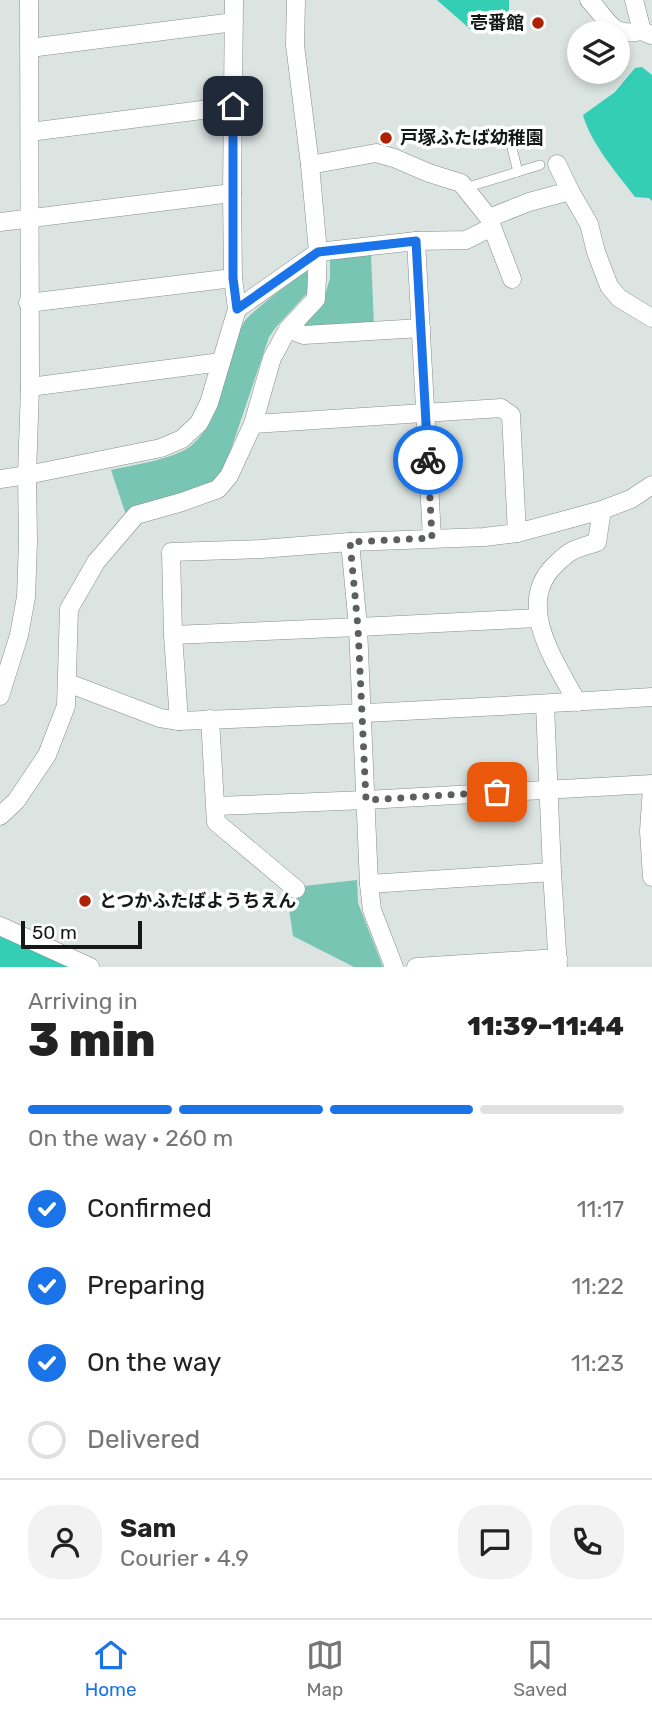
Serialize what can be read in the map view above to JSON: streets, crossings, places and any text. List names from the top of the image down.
{
  "places": ["壱番館", "戸塚ふたば幼稚園", "とつかふたばようちえん"],
  "scale_bar": "50 m",
  "page": {
    "scale": "50 m",
    "heading": ["3 min", "Arriving in", "11:39–11:44"],
    "panel": ["Sam", "Courier · 4.9"],
    "bar": "On the way · 260 m",
    "list": [
      ["Confirmed", "11:17"],
      ["Preparing", "11:22"],
      ["On the way", "11:23"],
      "Delivered"
    ],
    "tabs": ["Home", "Map", "Saved"]
  }
}
